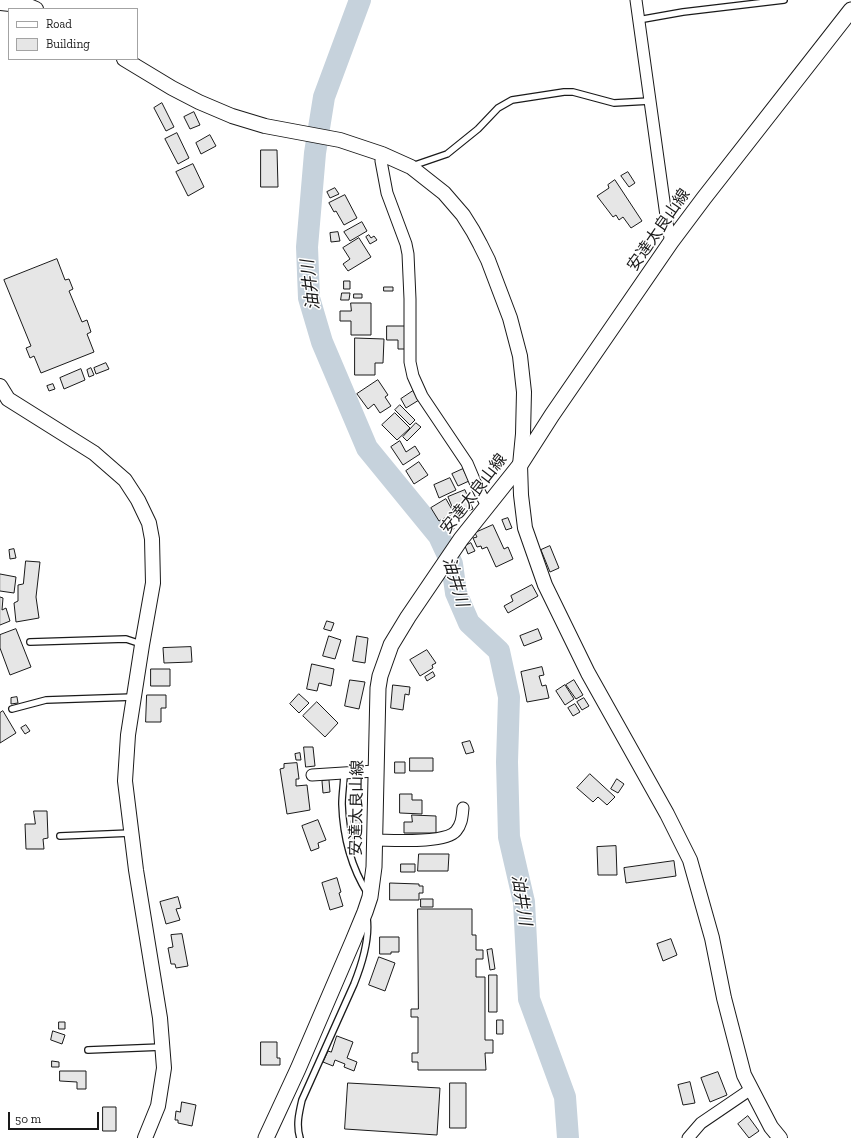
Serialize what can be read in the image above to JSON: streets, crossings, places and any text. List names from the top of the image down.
{
  "streets": {
    "main road": ["安達太良山線"]
  },
  "water": ["油井川"],
  "legend": ["Road", "Building"],
  "scale_bar": "50 m"
}
